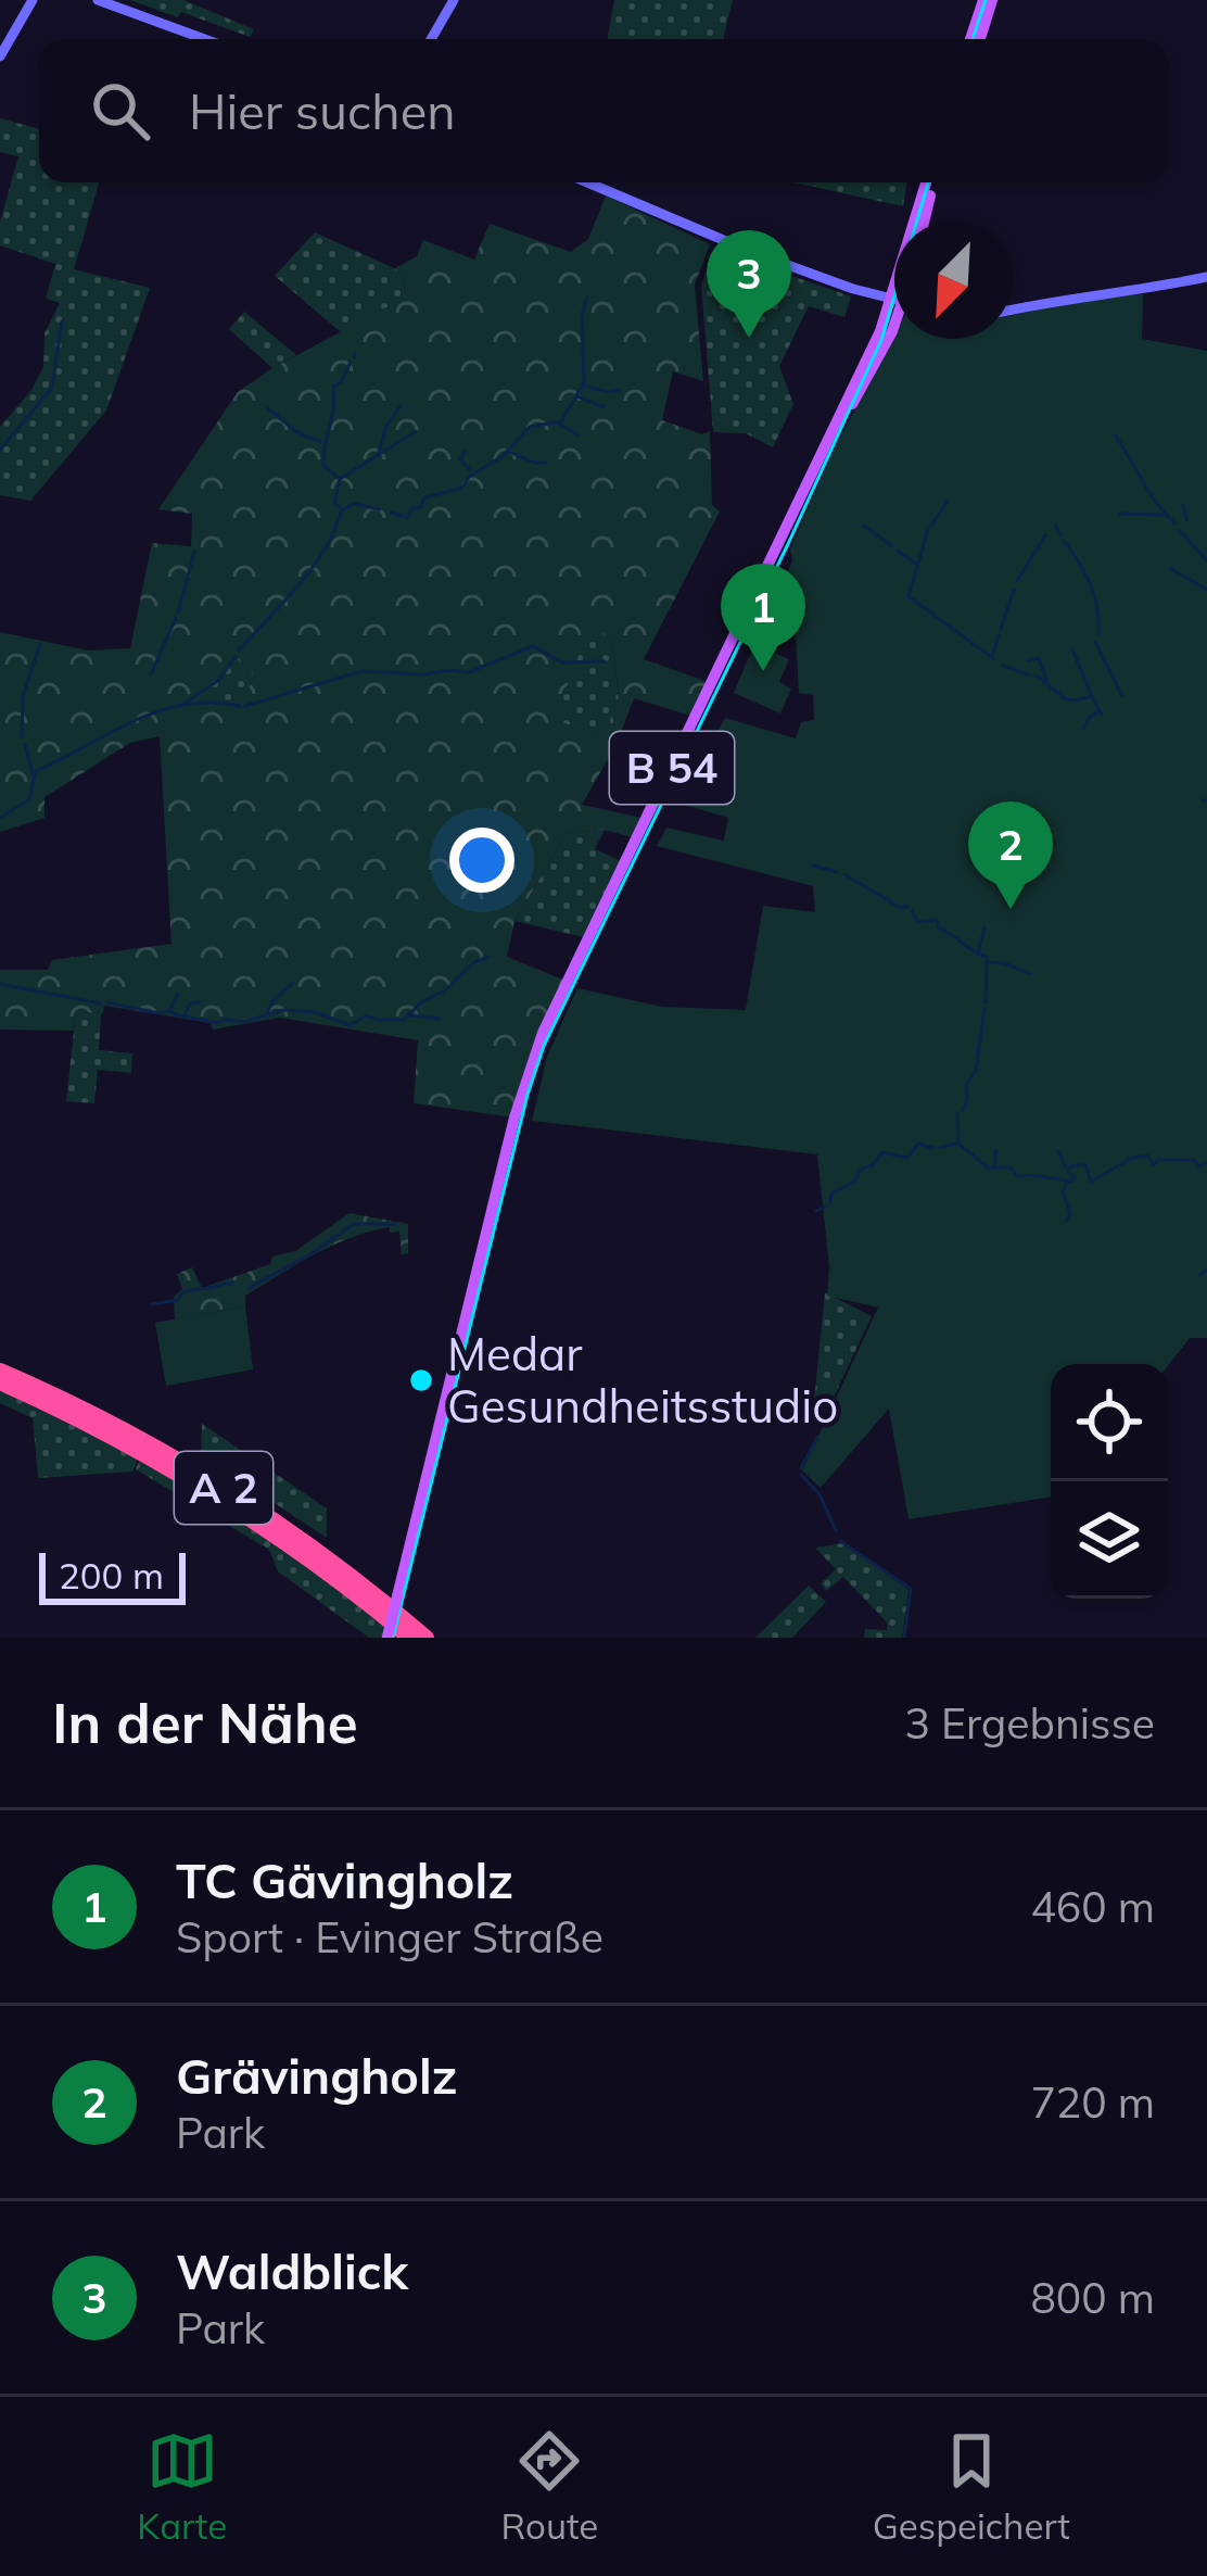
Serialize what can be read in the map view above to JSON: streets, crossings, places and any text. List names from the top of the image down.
{
  "streets": {
    "highway": ["A 2"],
    "main road": ["B 54"]
  },
  "places": ["Medar Gesundheitsstudio"],
  "scale_bar": "200 m",
  "north": "bottom left",
  "page": {
    "search": "Hier suchen",
    "pins": ["3", "1", "2"],
    "scale": "200 m",
    "heading": ["In der Nähe", "3 Ergebnisse"],
    "list": [
      {
        "mark": "1",
        "name": "TC Gävingholz",
        "note": "Sport · Evinger Straße",
        "value": "460 m"
      },
      {
        "mark": "2",
        "name": "Grävingholz",
        "note": "Park",
        "value": "720 m"
      },
      {
        "mark": "3",
        "name": "Waldblick",
        "note": "Park",
        "value": "800 m"
      }
    ],
    "nav": ["Karte", "Route", "Gespeichert"]
  }
}
